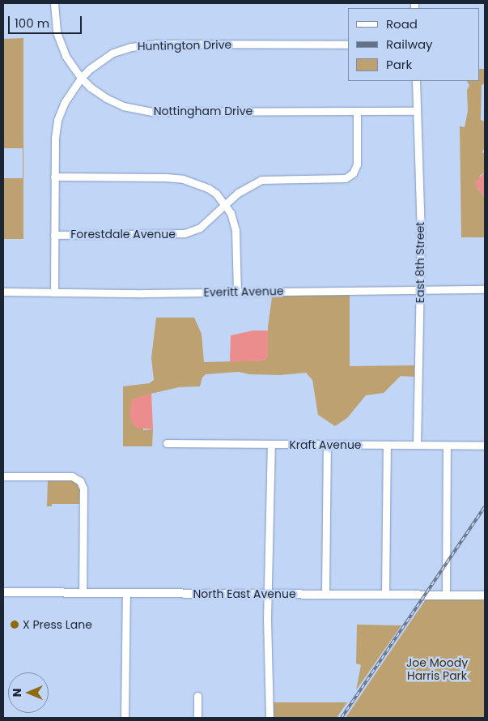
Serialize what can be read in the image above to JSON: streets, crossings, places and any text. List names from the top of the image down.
{
  "streets": {
    "main road": ["North East Avenue"],
    "street": [
      "Huntington Drive",
      "Nottingham Drive",
      "Forestdale Avenue",
      "East 8th Street",
      "Everitt Avenue",
      "Kraft Avenue"
    ]
  },
  "crossings": [
    ["Huntington Drive", "Nottingham Drive"],
    ["Huntington Drive", "Forestdale Avenue"],
    ["Huntington Drive", "Everitt Avenue"],
    ["Nottingham Drive", "Forestdale Avenue"],
    ["Nottingham Drive", "East 8th Street"],
    ["East 8th Street", "Everitt Avenue"],
    ["East 8th Street", "Kraft Avenue"]
  ],
  "parks": ["Joe Moody Harris Park"],
  "places": ["X Press Lane"],
  "legend": ["Road", "Railway", "Park"],
  "scale_bar": "100 m",
  "north": "left"
}
